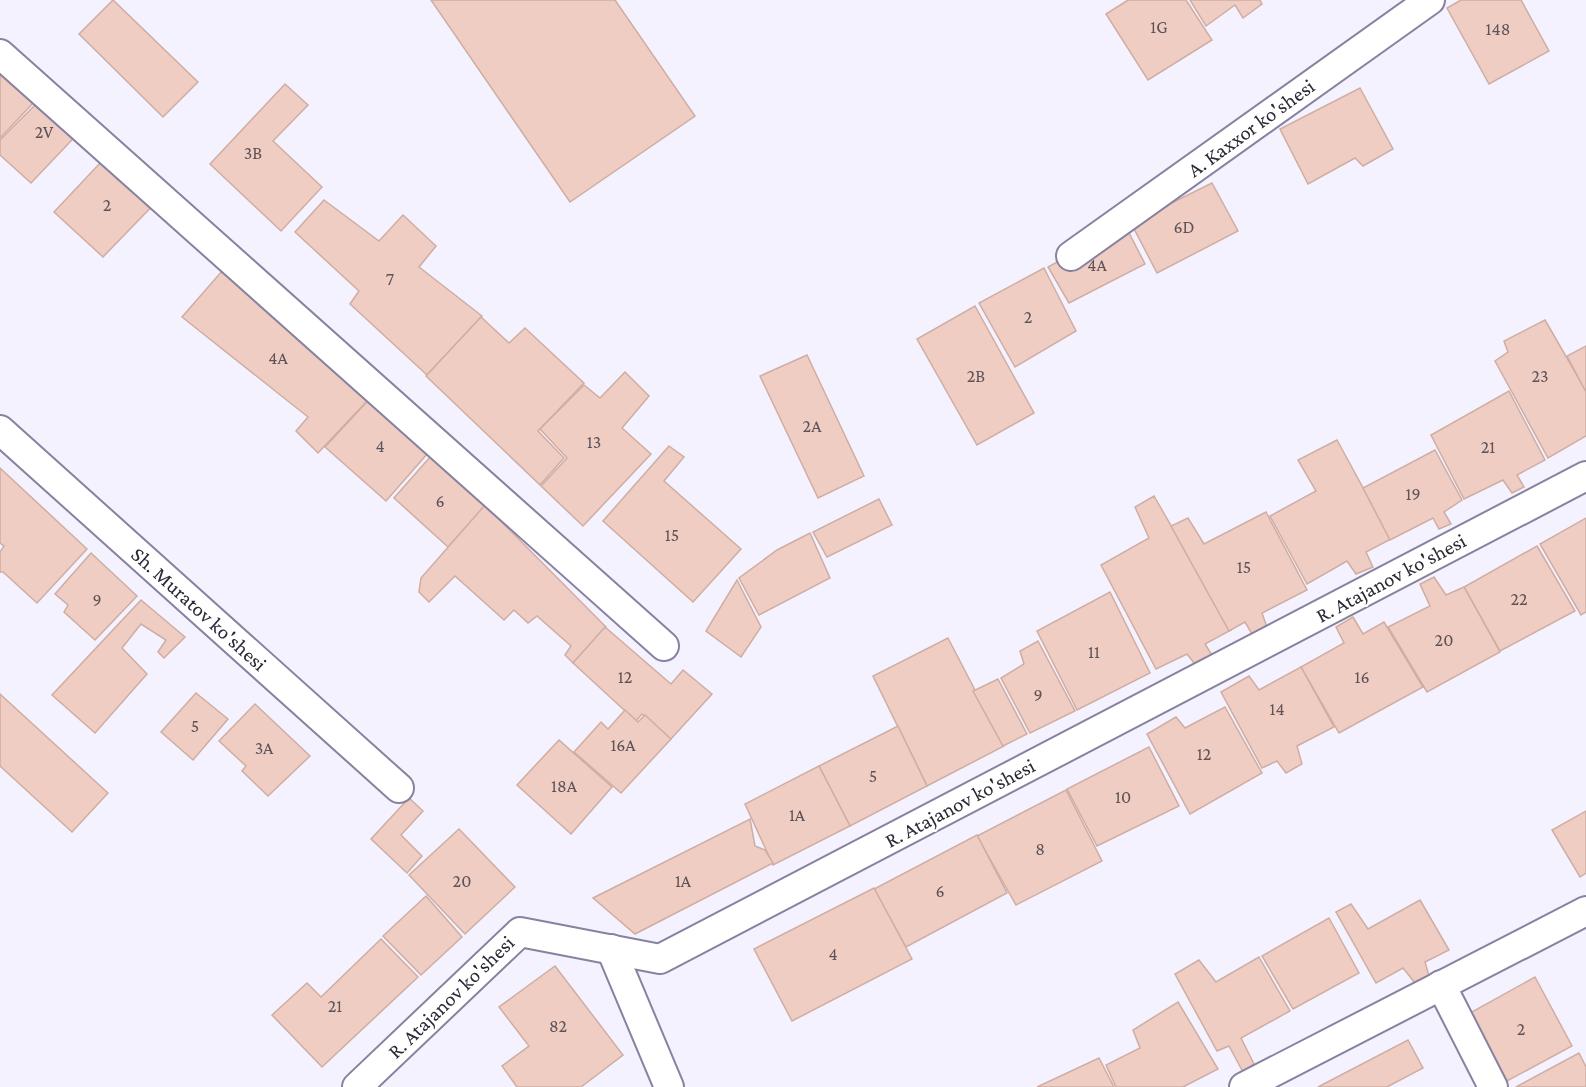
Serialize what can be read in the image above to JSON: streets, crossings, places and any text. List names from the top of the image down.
{
  "streets": {
    "street": ["A. Kaxxor ko'shesi", "R. Atajanov ko'shesi", "Sh. Muratov ko'shesi"]
  },
  "house_numbers": [
    "1G",
    "148",
    "2V",
    "3B",
    "2",
    "6D",
    "4A",
    "7",
    "2",
    "4A",
    "2B",
    "23",
    "2A",
    "13",
    "4",
    "21",
    "19",
    "6",
    "15",
    "15",
    "22",
    "9",
    "20",
    "11",
    "12",
    "16",
    "9",
    "14",
    "5",
    "16A",
    "3A",
    "12",
    "5",
    "18A",
    "10",
    "1A",
    "8",
    "20",
    "1A",
    "6",
    "4",
    "21",
    "82",
    "2"
  ]
}
